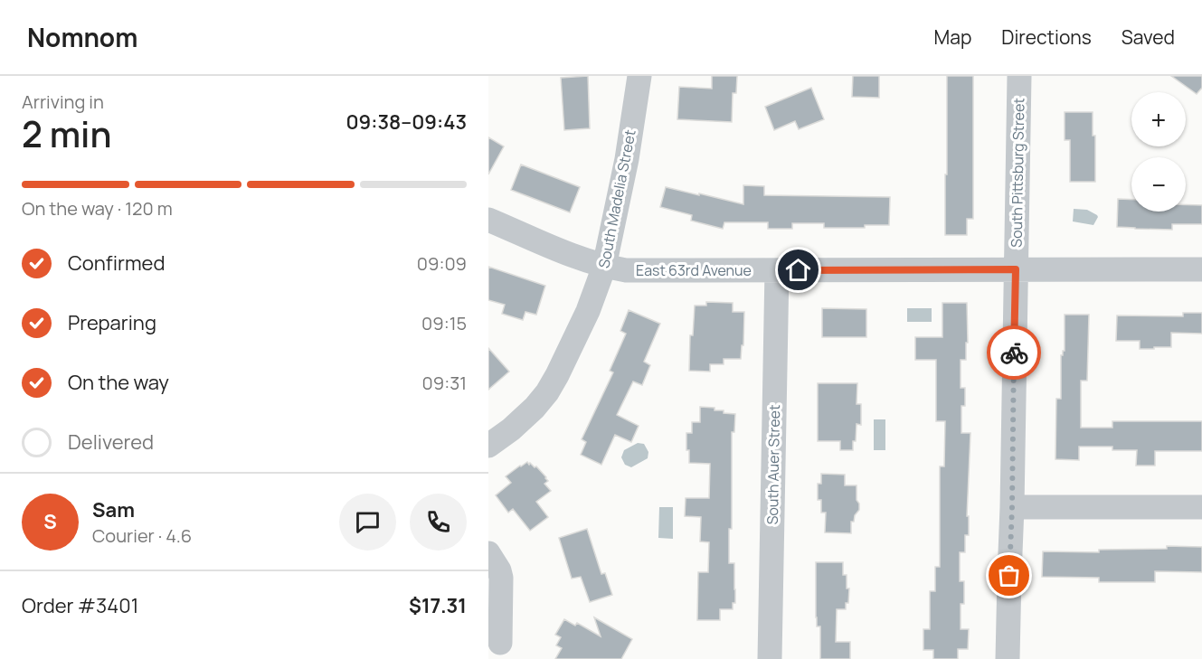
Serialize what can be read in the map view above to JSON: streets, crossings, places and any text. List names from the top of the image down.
{
  "streets": {
    "street": [
      "South Pittsburg Street",
      "South Madelia Street",
      "East 63rd Avenue",
      "South Auer Street"
    ]
  },
  "crossings": [
    ["South Pittsburg Street", "East 63rd Avenue"],
    ["South Madelia Street", "East 63rd Avenue"],
    ["East 63rd Avenue", "South Auer Street"]
  ],
  "page": {
    "header": "Nomnom",
    "nav": ["Map", "Directions", "Saved"],
    "heading": ["2 min", "Arriving in", "09:38–09:43"],
    "panel": [
      "Sam",
      "Courier · 4.6",
      "Order #3401",
      "$17.31"
    ],
    "map_buttons": ["+", "−"],
    "bar": "On the way · 120 m",
    "list": [
      ["Confirmed", "09:09"],
      ["Preparing", "09:15"],
      ["On the way", "09:31"],
      "Delivered"
    ],
    "round": "S"
  }
}
